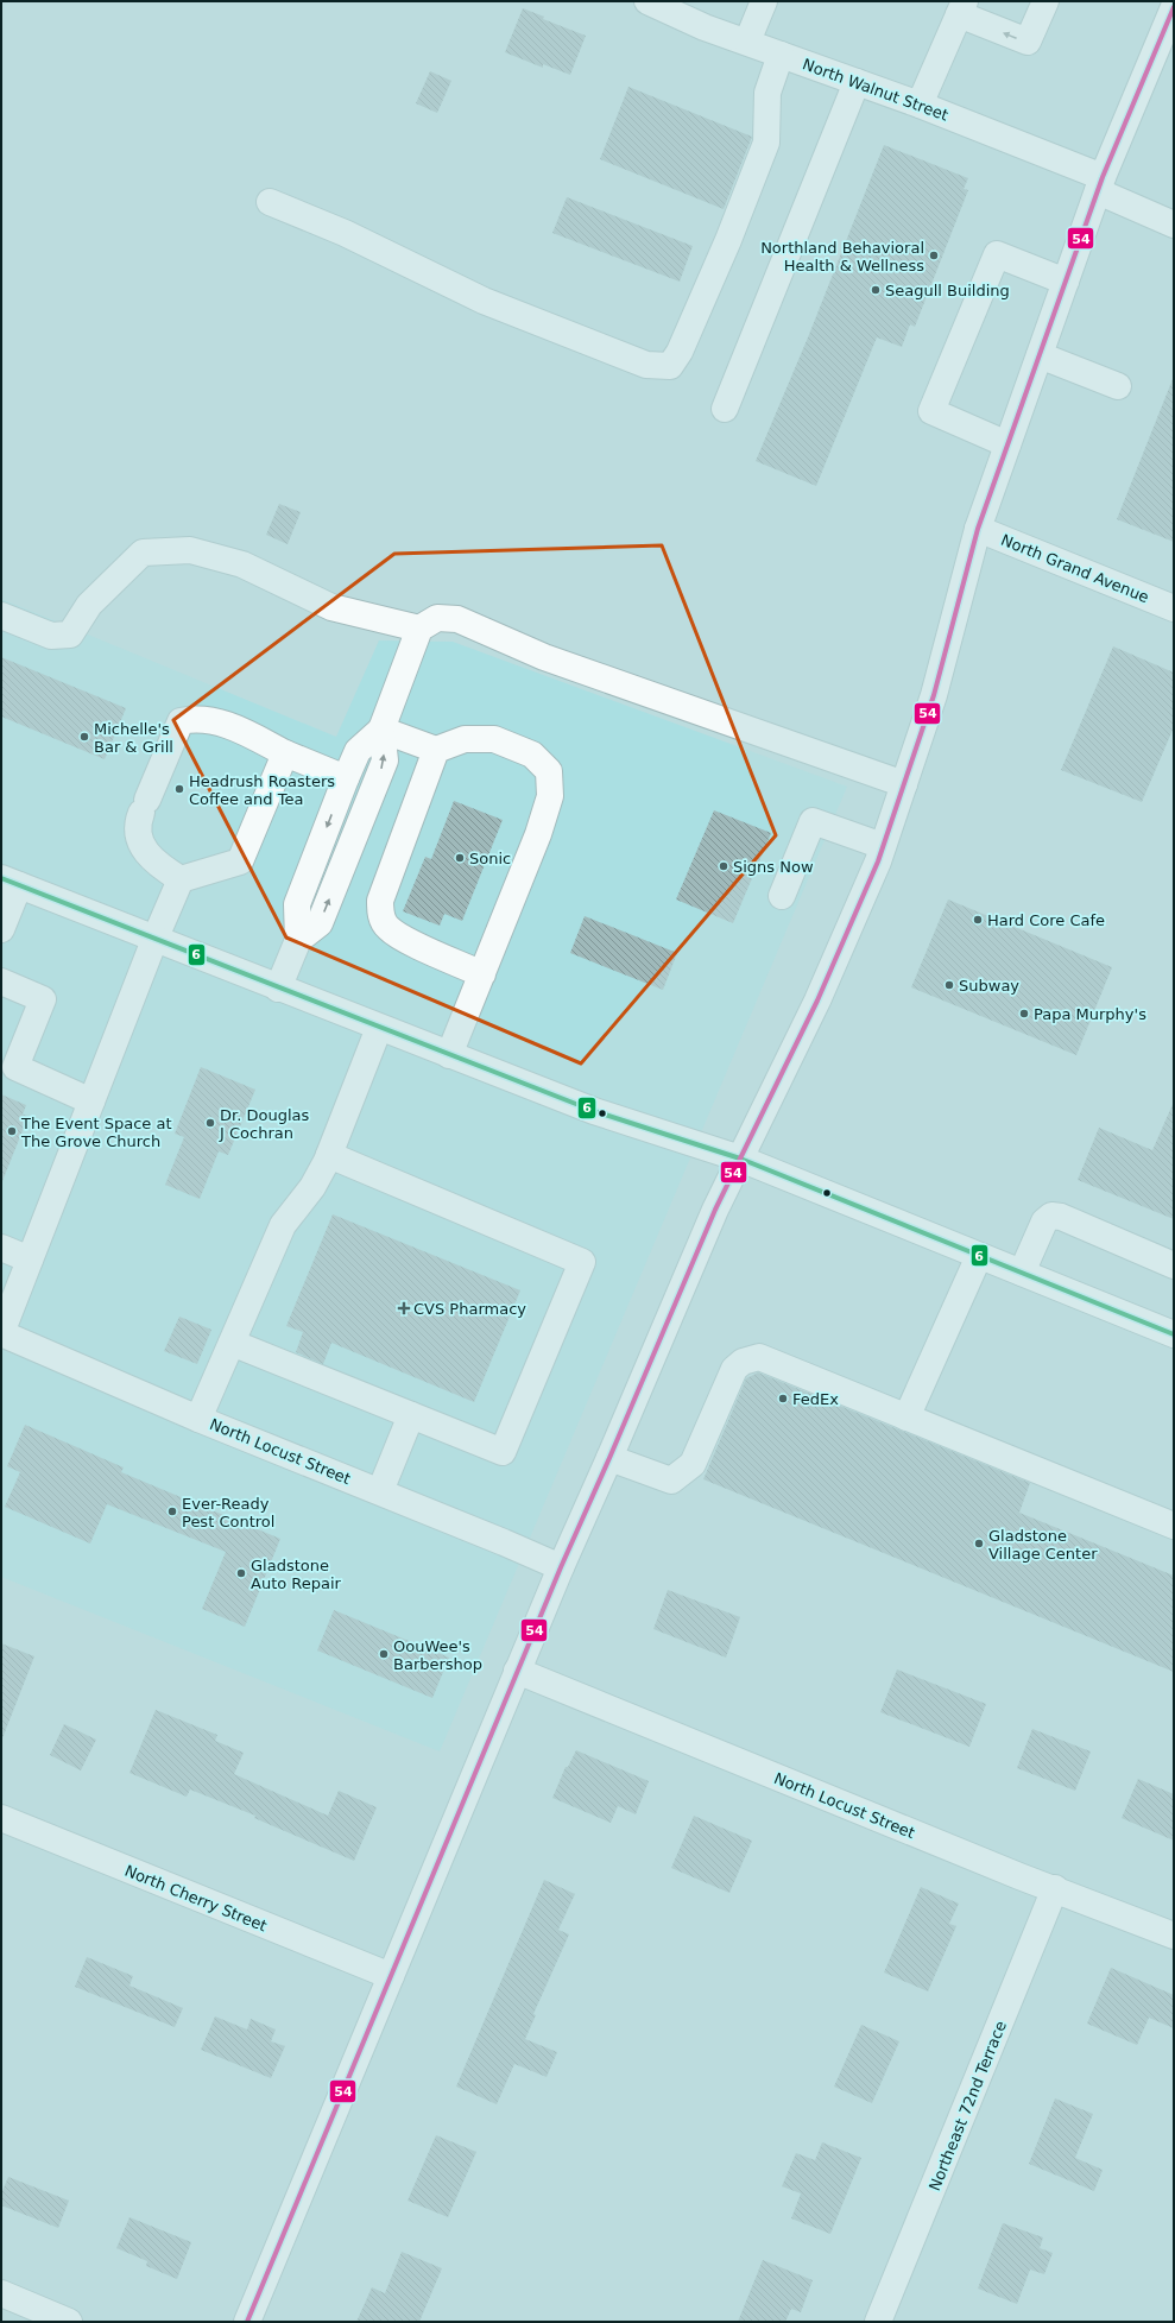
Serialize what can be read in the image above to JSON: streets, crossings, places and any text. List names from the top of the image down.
{
  "streets": {
    "main road": [
      "North Walnut Street",
      "North Grand Avenue",
      "North Locust Street",
      "North Cherry Street",
      "Northeast 72nd Terrace"
    ]
  },
  "crossings": [
    ["North Locust Street", "Northeast 72nd Terrace"]
  ],
  "places": {
    "other": [
      "Northland Behavioral Health & Wellness",
      "Seagull Building",
      "Michelle's Bar & Grill",
      "Headrush Roasters Coffee and Tea",
      "Sonic",
      "Signs Now",
      "Hard Core Cafe",
      "Subway",
      "Papa Murphy's",
      "Dr. Douglas J Cochran",
      "The Event Space at The Grove Church",
      "FedEx",
      "Ever-Ready Pest Control",
      "Gladstone Village Center",
      "Gladstone Auto Repair",
      "OouWee's Barbershop"
    ],
    "health": ["CVS Pharmacy"]
  },
  "lines": ["transit line 54", "transit line 6"]
}
